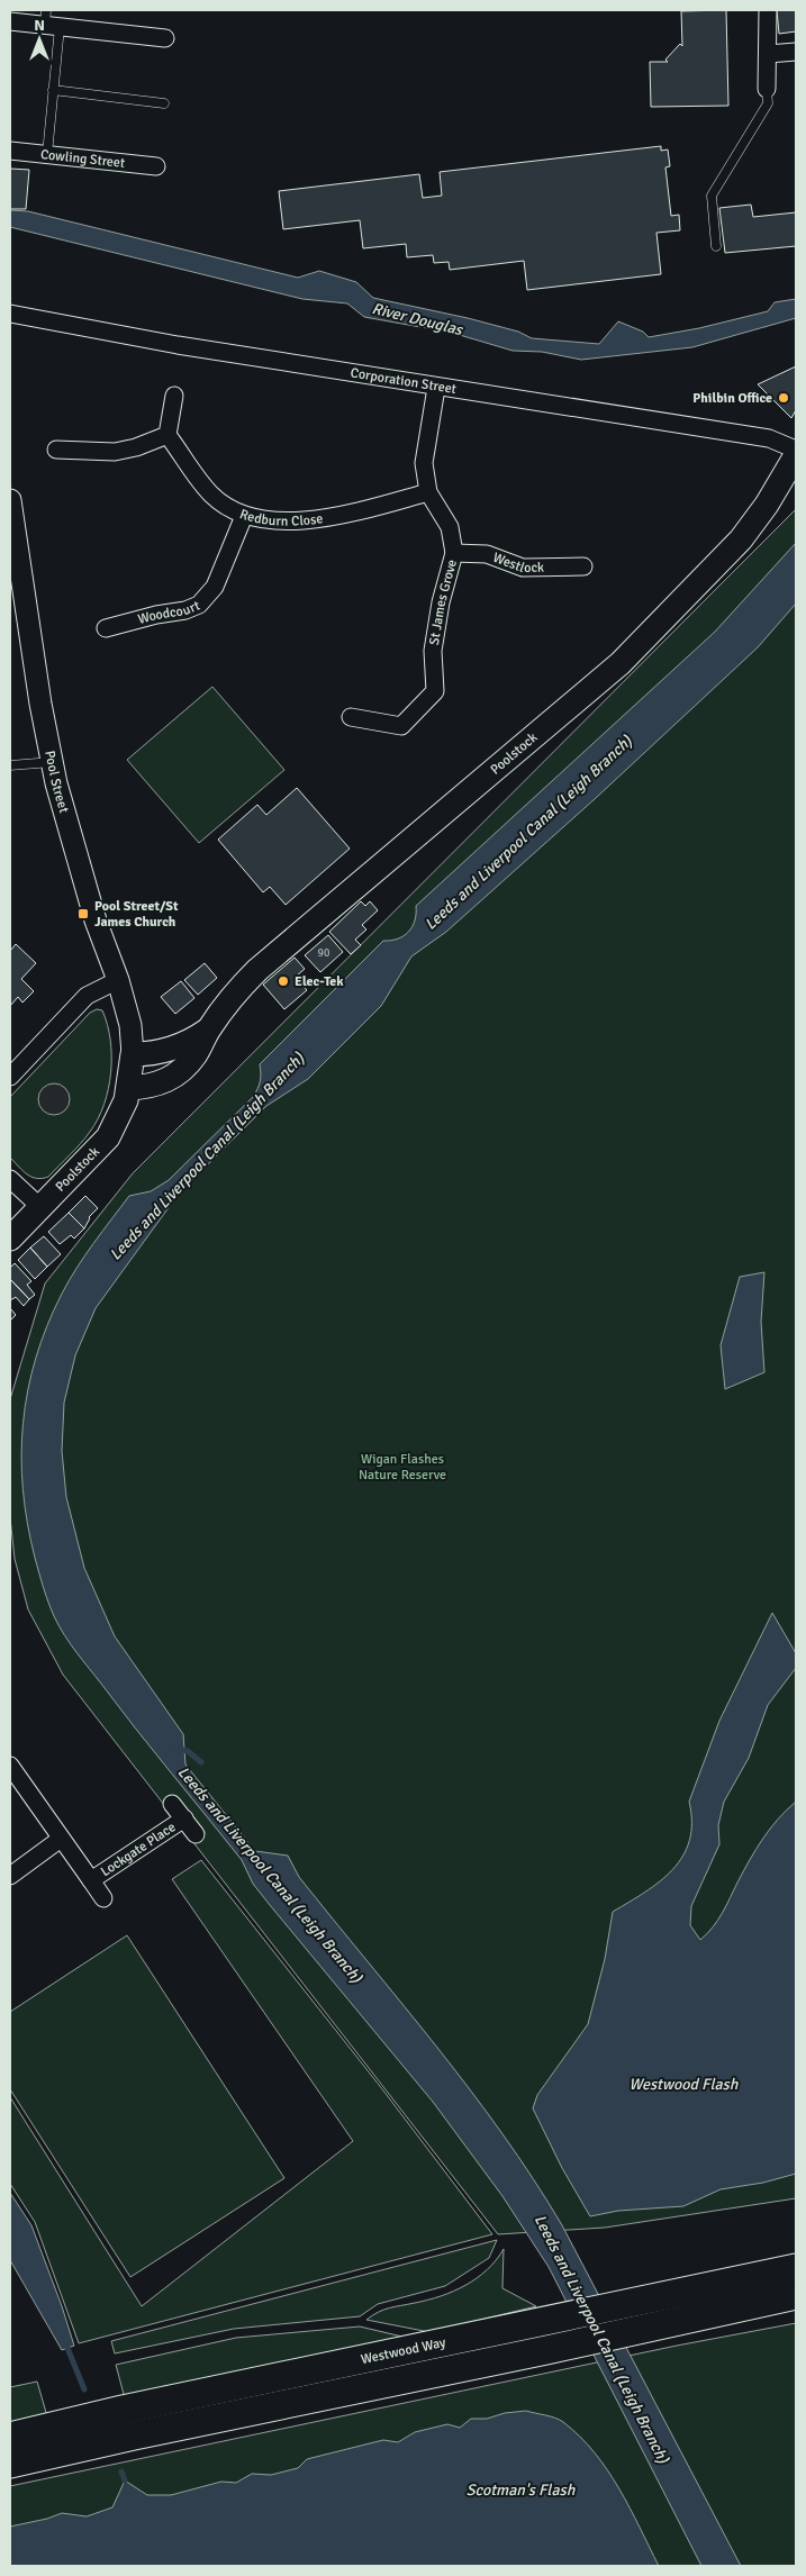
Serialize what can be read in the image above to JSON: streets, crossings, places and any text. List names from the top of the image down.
{
  "streets": {
    "highway": ["Westwood Way"],
    "main road": ["Poolstock"],
    "street": [
      "Cowling Street",
      "Corporation Street",
      "Redburn Close",
      "Westlock",
      "St James Grove",
      "Woodcourt",
      "Pool Street",
      "Lockgate Place"
    ]
  },
  "crossings": [
    ["Corporation Street", "St James Grove"],
    ["Redburn Close", "St James Grove"],
    ["Redburn Close", "Woodcourt"],
    ["Westlock", "St James Grove"],
    ["Poolstock", "Pool Street"]
  ],
  "water": [
    "River Douglas",
    "Leeds and Liverpool Canal (Leigh Branch)",
    "Westwood Flash",
    "Scotman's Flash"
  ],
  "parks": ["Wigan Flashes Nature Reserve"],
  "places": {
    "other": ["Philbin Office", "Elec-Tek"],
    "transit": ["Pool Street/St James Church"]
  },
  "house_numbers": ["90"],
  "north": "top"
}
